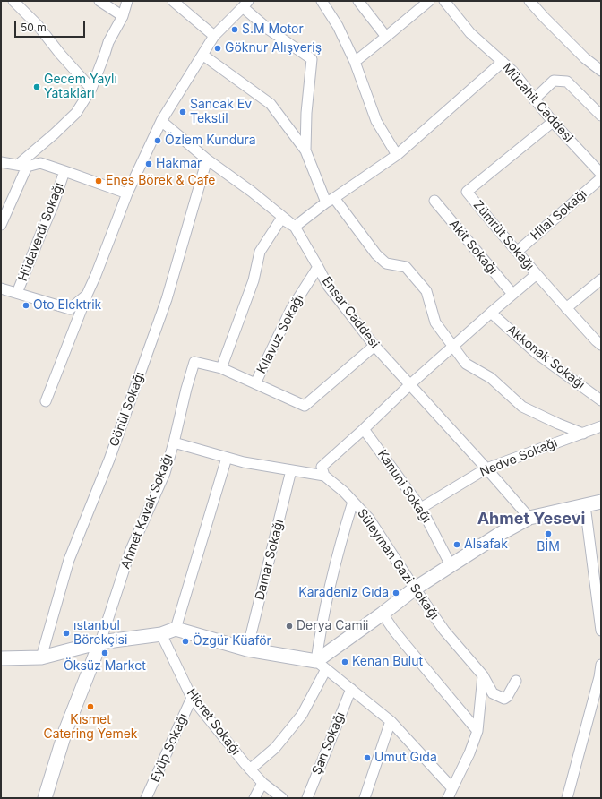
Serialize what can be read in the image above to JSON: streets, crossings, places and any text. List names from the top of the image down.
{
  "streets": {
    "street": [
      "Mücahit Caddesi",
      "Hilal Sokağı",
      "Hüdaverdi Sokağı",
      "Zümrüt Sokağı",
      "Akit Sokağı",
      "Ensar Caddesi",
      "Kılavuz Sokağı",
      "Akkonak Sokağı",
      "Gönül Sokağı",
      "Nedve Sokağı",
      "Kanuni Sokağı",
      "Ahmet Kavak Sokağı",
      "Damar Sokağı",
      "Süleyman Gazi Sokağı",
      "Hicret Sokağı",
      "Şan Sokağı",
      "Eyüp Sokağı"
    ]
  },
  "crossings": [
    ["Mücahit Caddesi", "Zümrüt Sokağı"],
    ["Hilal Sokağı", "Zümrüt Sokağı"],
    ["Ensar Caddesi", "Kılavuz Sokağı"],
    ["Ensar Caddesi", "Gönül Sokağı"],
    ["Ensar Caddesi", "Nedve Sokağı"],
    ["Ensar Caddesi", "Ahmet Kavak Sokağı"],
    ["Kılavuz Sokağı", "Ahmet Kavak Sokağı"],
    ["Nedve Sokağı", "Kanuni Sokağı"],
    ["Hicret Sokağı", "Eyüp Sokağı"]
  ],
  "districts": ["Ahmet Yesevi"],
  "places": [
    "S.M Motor",
    "Göknur Alışveriş",
    "Gecem Yaylı Yatakları",
    "Sancak Ev Tekstil",
    "Özlem Kundura",
    "Hakmar",
    "Enes Börek & Cafe",
    "Oto Elektrik",
    "BİM",
    "Alsafak",
    "Karadeniz Gıda",
    "Derya Camii",
    "ıstanbul Börekçisi",
    "Özgür Küaför",
    "Öksüz Market",
    "Kenan Bulut",
    "Kısmet Catering Yemek",
    "Umut Gıda"
  ],
  "scale_bar": "50 m"
}
